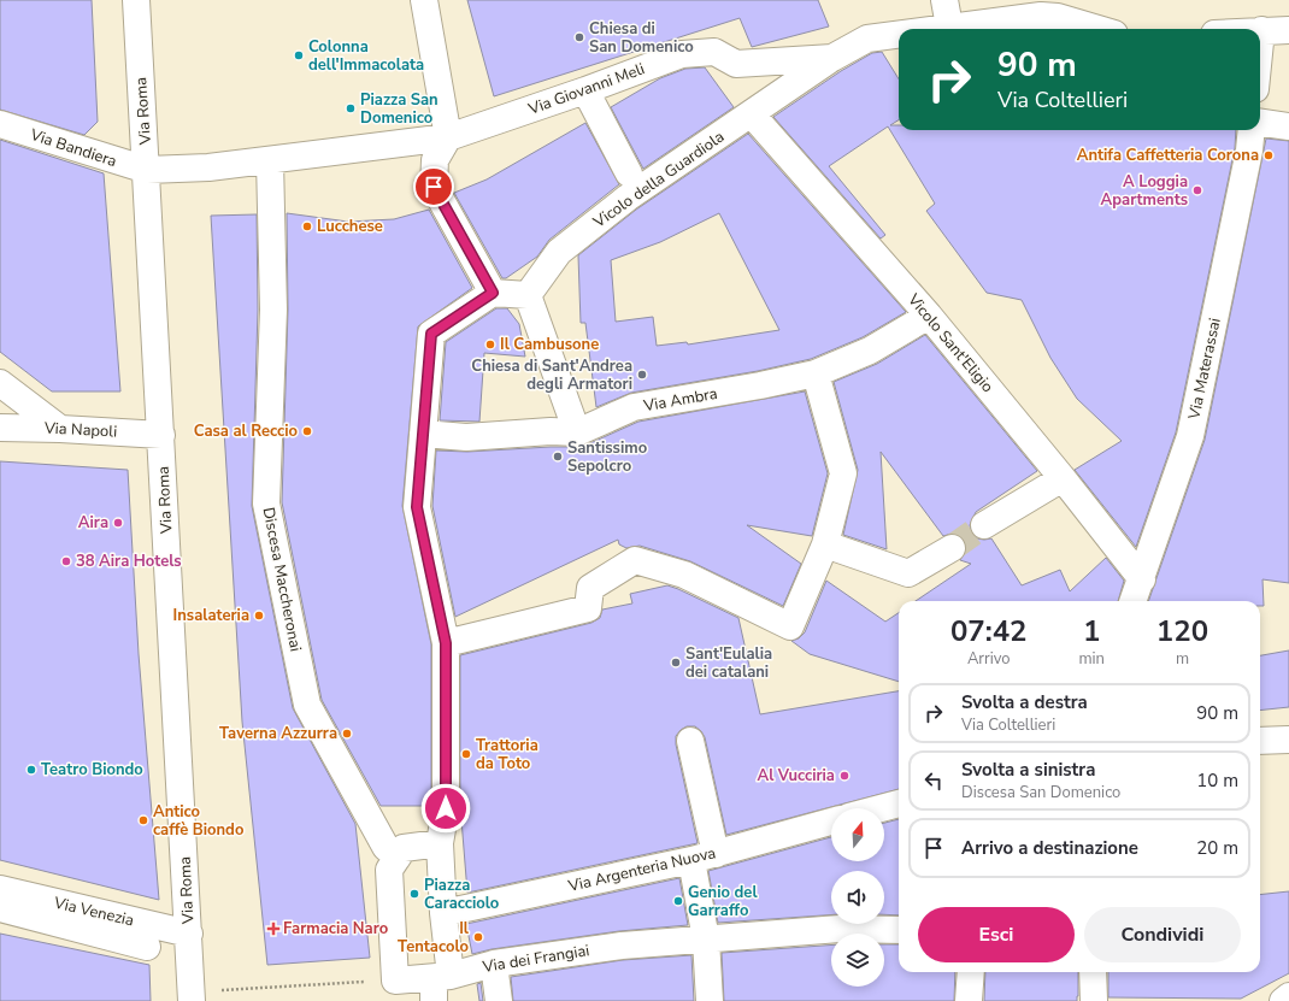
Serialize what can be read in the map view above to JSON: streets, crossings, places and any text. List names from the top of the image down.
{
  "streets": {
    "street": [
      "Via Giovanni Meli",
      "Via Roma",
      "Via Bandiera",
      "Vicolo della Guardiola",
      "Vicolo Sant'Eligio",
      "Via Materassai",
      "Via Ambra",
      "Via Napoli",
      "Discesa Maccheronai",
      "Via Argenteria Nuova",
      "Via Venezia",
      "Via dei Frangiai"
    ]
  },
  "crossings": [
    ["Via Giovanni Meli", "Vicolo della Guardiola"],
    ["Via Roma", "Via Bandiera"],
    ["Via Roma", "Via Napoli"],
    ["Via Roma", "Via Venezia"],
    ["Vicolo della Guardiola", "Vicolo Sant'Eligio"],
    ["Vicolo Sant'Eligio", "Via Materassai"],
    ["Vicolo Sant'Eligio", "Via Ambra"]
  ],
  "places": {
    "other": [
      "Chiesa di San Domenico",
      "Colonna dell'Immacolata",
      "Piazza San Domenico",
      "Antifa Caffetteria Corona",
      "A Loggia Apartments",
      "Lucchese",
      "Il Cambusone",
      "Chiesa di Sant'Andrea degli Armatori",
      "Casa al Reccio",
      "Santissimo Sepolcro",
      "Aira",
      "38 Aira Hotels",
      "Insalateria",
      "Sant'Eulalia dei catalani",
      "Taverna Azzurra",
      "Trattoria da Toto",
      "Teatro Biondo",
      "Al Vucciria",
      "Antico caffè Biondo",
      "Piazza Caracciolo",
      "Genio del Garraffo",
      "Il Tentacolo"
    ],
    "health": ["Farmacia Naro"]
  },
  "north": "top",
  "page": {
    "turn": ["90 m", "Via Coltellieri"],
    "eta": [
      "07:42",
      "Arrivo",
      "1",
      "min",
      "120",
      "m"
    ],
    "list": [
      {
        "name": "Svolta a destra",
        "note": "Via Coltellieri",
        "value": "90 m"
      },
      {
        "name": "Svolta a sinistra",
        "note": "Discesa San Domenico",
        "value": "10 m"
      },
      {
        "name": "Arrivo a destinazione",
        "value": "20 m"
      }
    ],
    "buttons": ["Esci", "Condividi"]
  }
}
